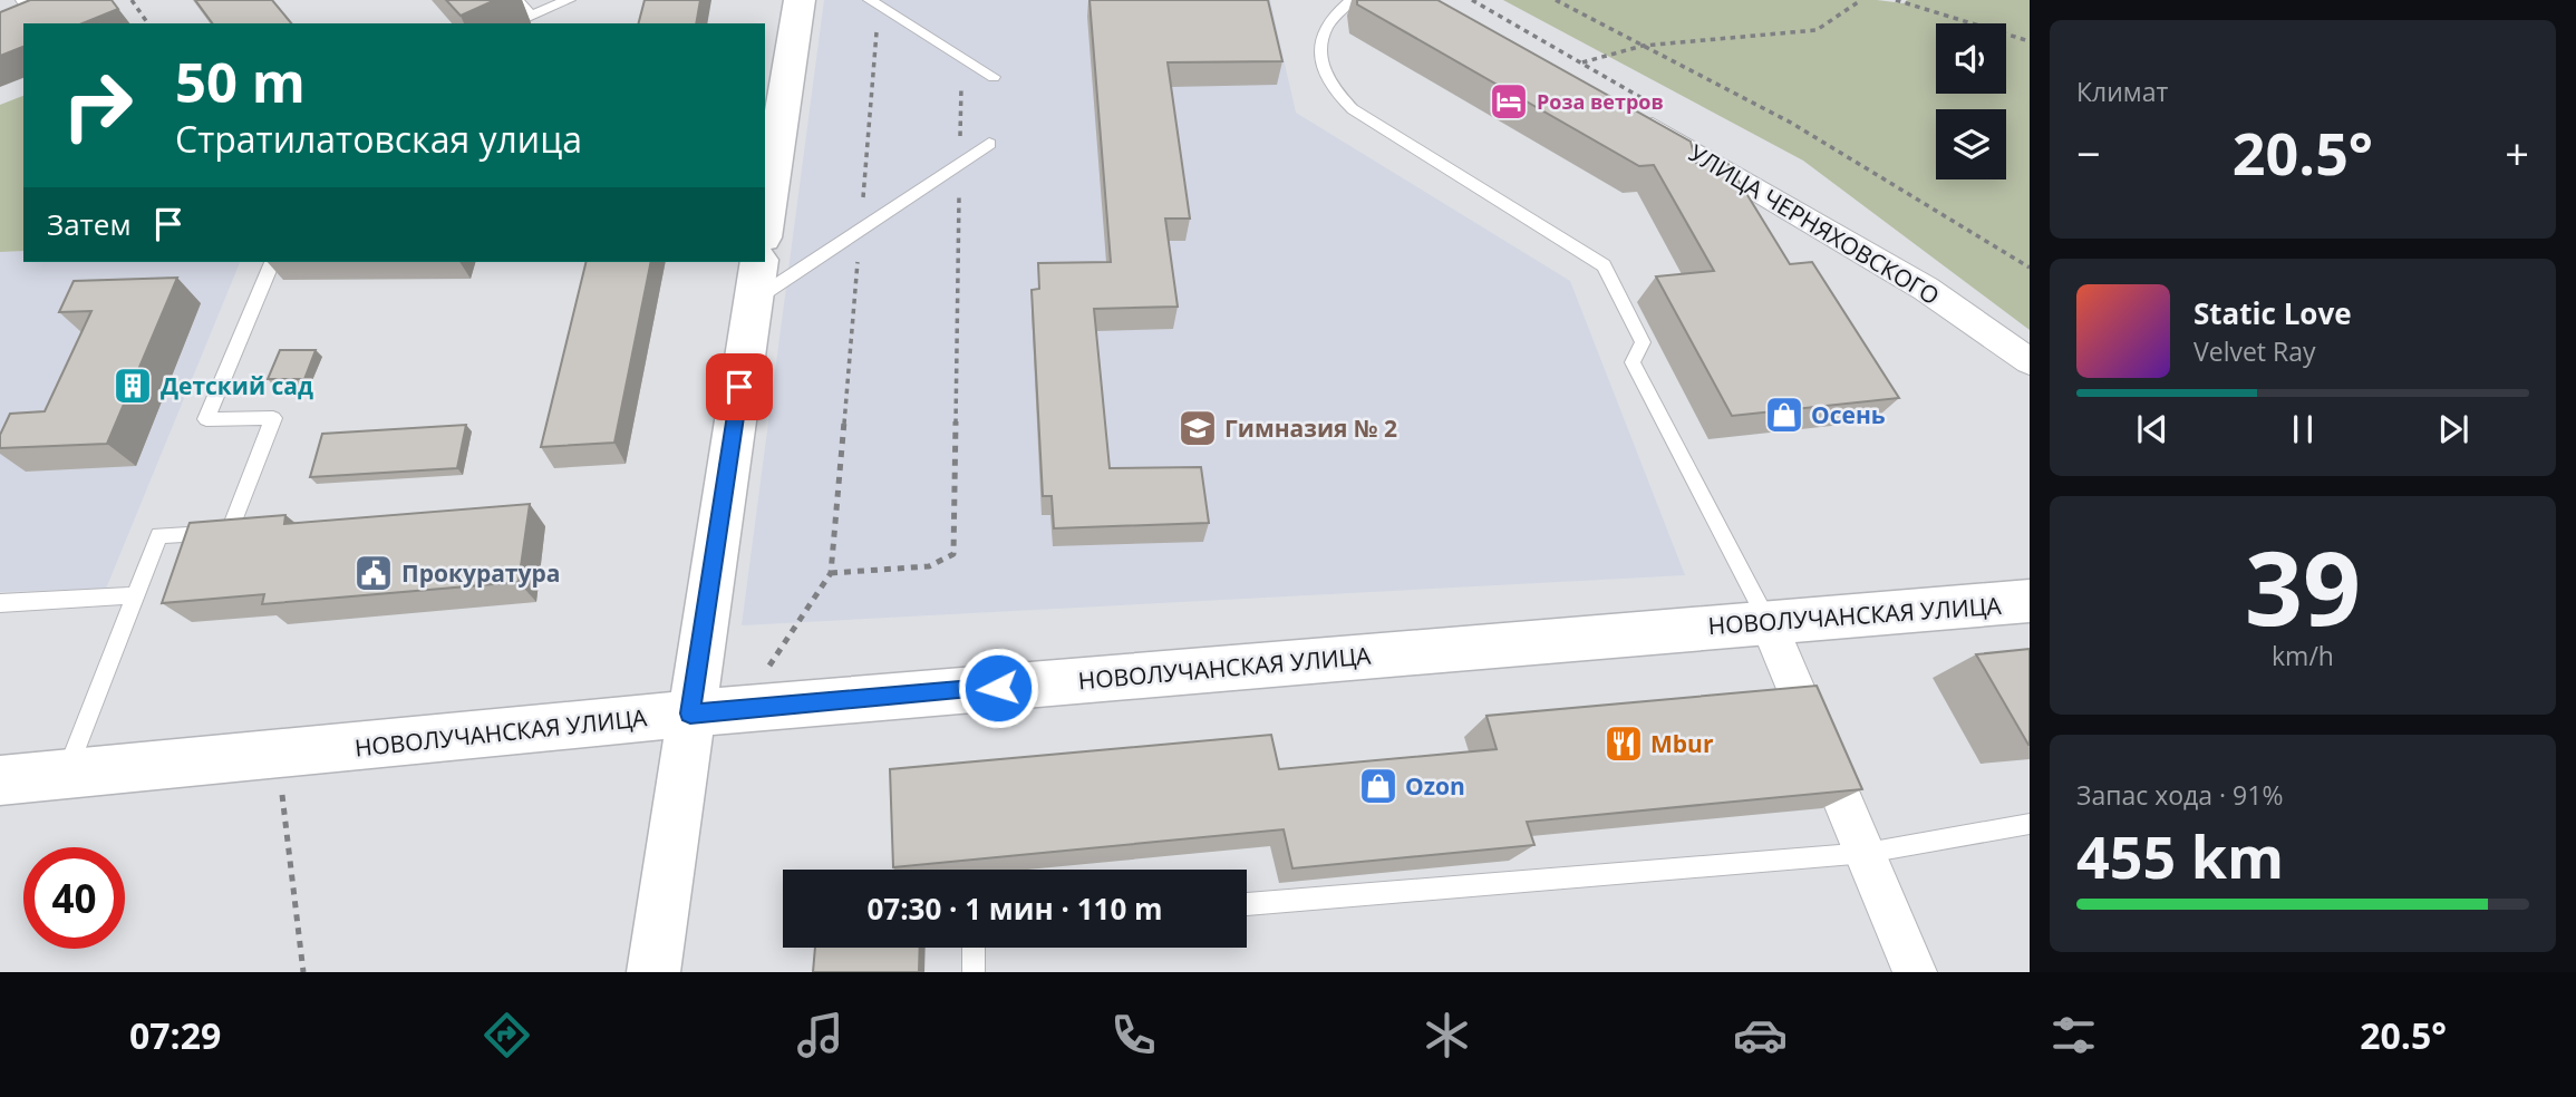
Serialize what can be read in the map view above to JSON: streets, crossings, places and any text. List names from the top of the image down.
{
  "streets": {
    "street": ["УЛИЦА ЧЕРНЯХОВСКОГО", "НОВОЛУЧАНСКАЯ УЛИЦА"]
  },
  "places": {
    "hotel": ["Роза ветров"],
    "building": ["Детский сад"],
    "shop": ["Осень", "Ozon"],
    "school or university": ["Гимназия № 2"],
    "public building": ["Прокуратура"],
    "restaurant": ["Mbur"]
  },
  "page": {
    "tile": [
      "Климат",
      ["39", "km/h"],
      ["Запас хода · 91%", "455 km"]
    ],
    "turn": ["50 m", "Стратилатовская улица"],
    "heat": ["−", "20.5°", "+"],
    "then": "Затем",
    "song": ["Static Love", "Velvet Ray"],
    "limit": "40",
    "trip": "07:30 · 1 мин · 110 m",
    "tabs": ["07:29", "20.5°"]
  }
}
